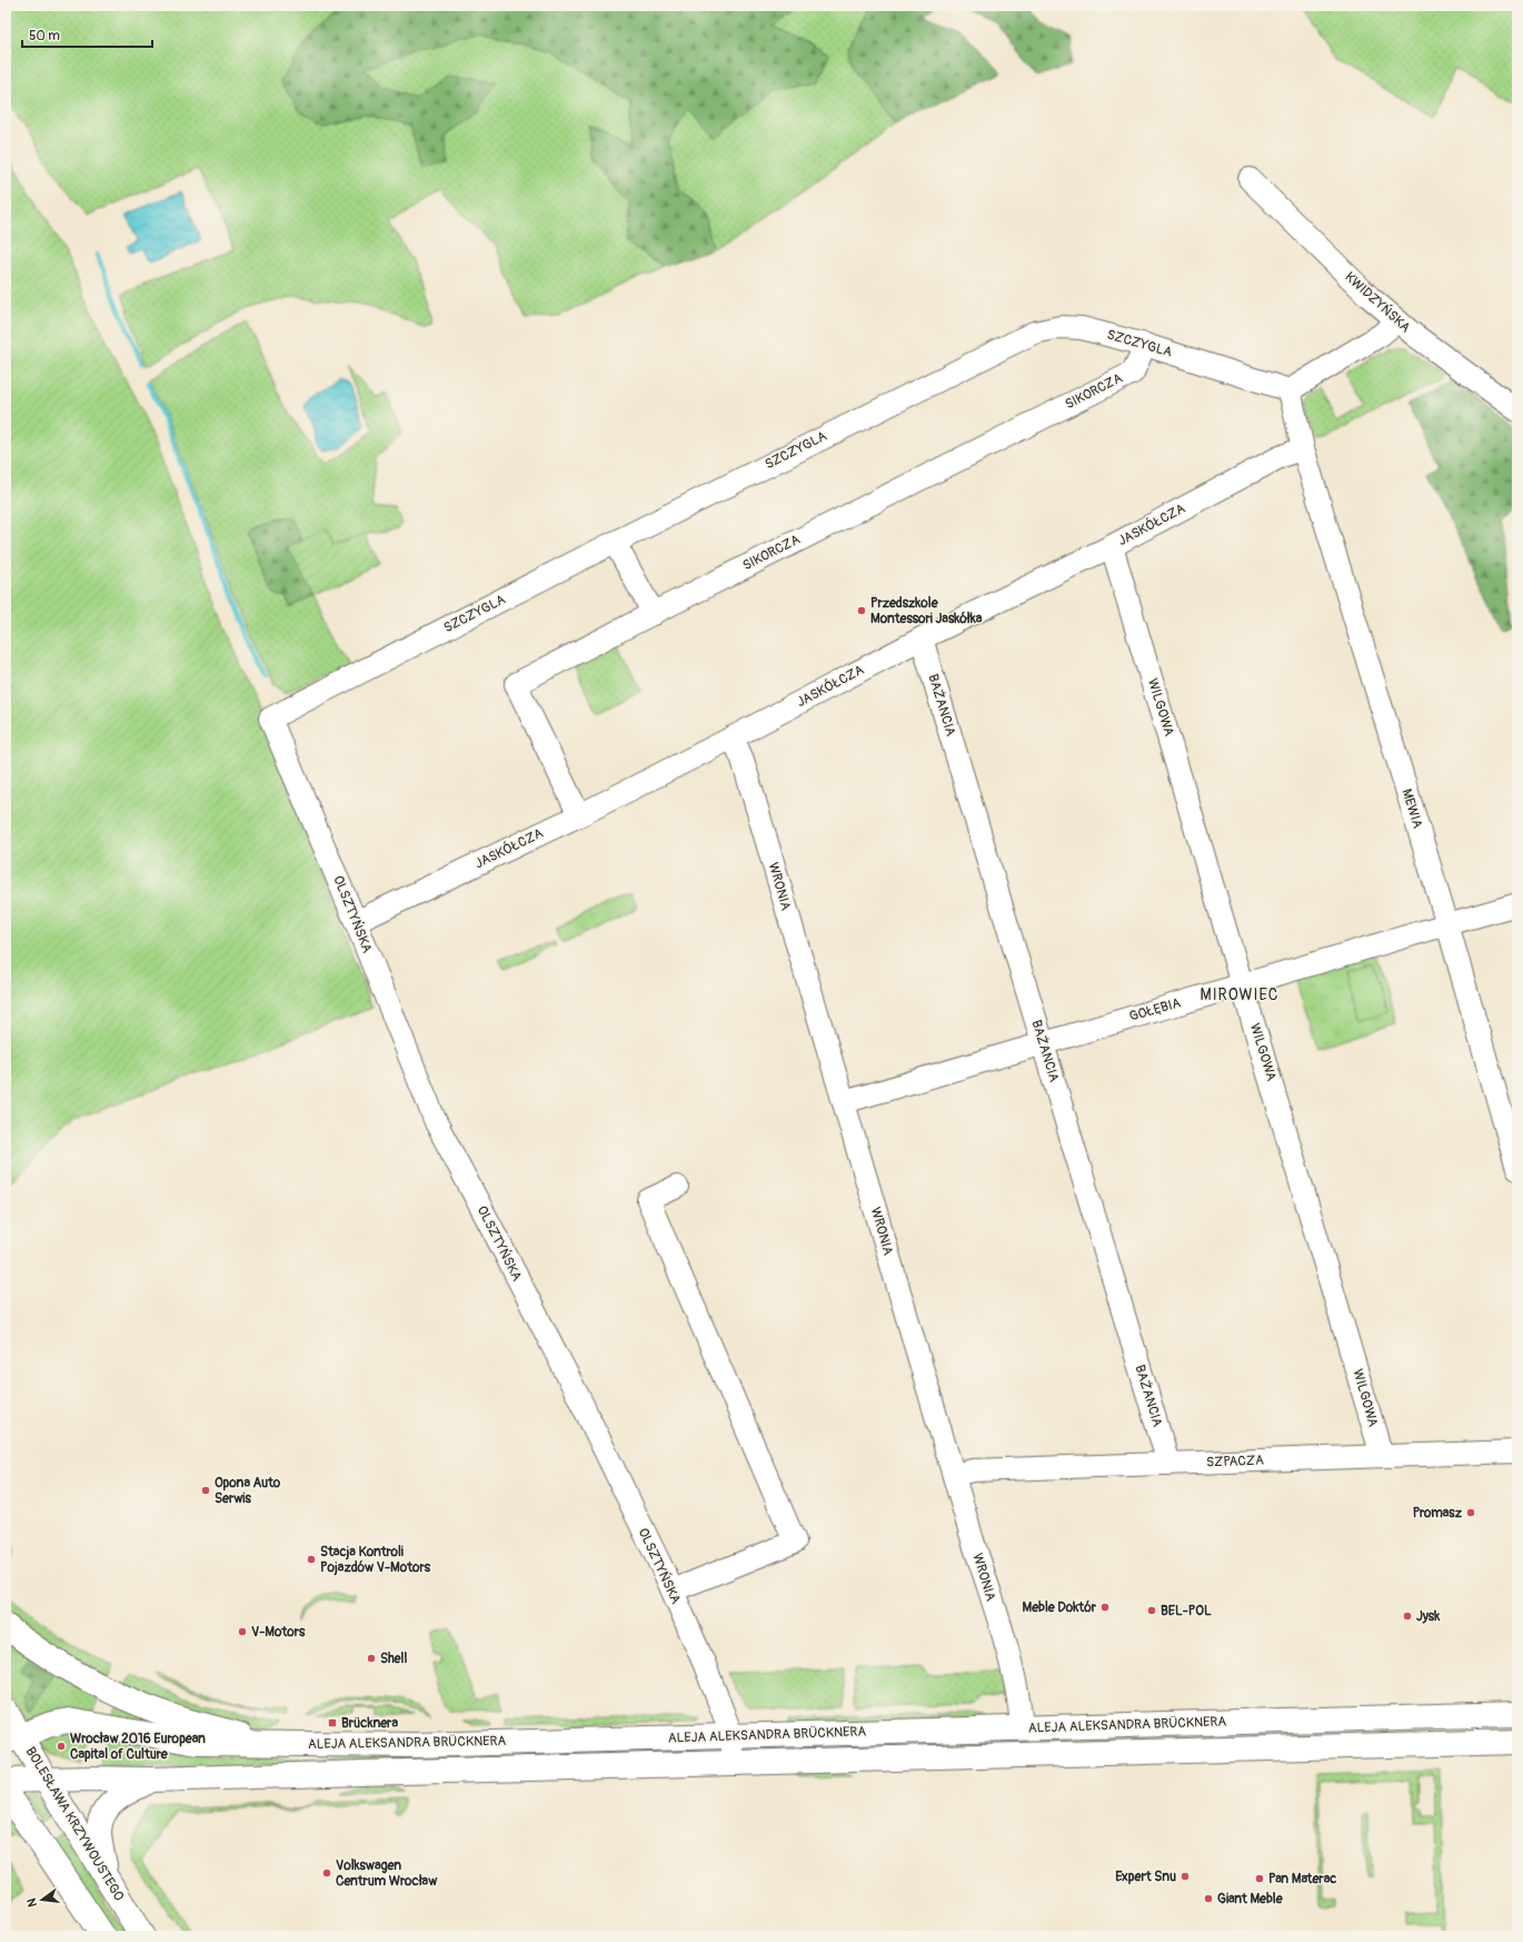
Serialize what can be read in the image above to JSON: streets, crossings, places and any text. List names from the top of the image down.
{
  "streets": {
    "main road": ["ALEJA ALEKSANDRA BRÜCKNERA", "BOLESŁAWA KRZYWOUSTEGO"],
    "street": [
      "KWIDZYŃSKA",
      "SZCZYGLA",
      "SIKORCZA",
      "JASKÓŁCZA",
      "BAŻANCIA",
      "WILGOWA",
      "MEWIA",
      "WRONIA",
      "OLSZTYŃSKA",
      "GOŁĘBIA",
      "SZPACZA"
    ]
  },
  "crossings": [
    ["SZCZYGLA", "SIKORCZA"],
    ["SZCZYGLA", "OLSZTYŃSKA"],
    ["SIKORCZA", "JASKÓŁCZA"],
    ["JASKÓŁCZA", "BAŻANCIA"],
    ["JASKÓŁCZA", "WILGOWA"],
    ["JASKÓŁCZA", "MEWIA"],
    ["JASKÓŁCZA", "WRONIA"],
    ["JASKÓŁCZA", "OLSZTYŃSKA"],
    ["BAŻANCIA", "GOŁĘBIA"],
    ["BAŻANCIA", "SZPACZA"],
    ["WILGOWA", "GOŁĘBIA"],
    ["WILGOWA", "SZPACZA"],
    ["MEWIA", "GOŁĘBIA"],
    ["WRONIA", "GOŁĘBIA"],
    ["WRONIA", "SZPACZA"],
    ["WRONIA", "ALEJA ALEKSANDRA BRÜCKNERA"],
    ["OLSZTYŃSKA", "ALEJA ALEKSANDRA BRÜCKNERA"],
    ["ALEJA ALEKSANDRA BRÜCKNERA", "BOLESŁAWA KRZYWOUSTEGO"]
  ],
  "districts": ["MIROWIEC"],
  "places": {
    "other": [
      "Przedszkole Montessori Jaskółka",
      "Opona Auto Serwis",
      "Promasz",
      "Stacja Kontroli Pojazdów V-Motors",
      "Meble Doktór",
      "BEL-POL",
      "Jysk",
      "V-Motors",
      "Shell",
      "Wrocław 2016 European Capital of Culture",
      "Volkswagen Centrum Wrocław",
      "Expert Snu",
      "Pan Materac",
      "Giant Meble"
    ],
    "transit": ["Brücknera"]
  },
  "scale_bar": "50 m",
  "north": "left"
}
